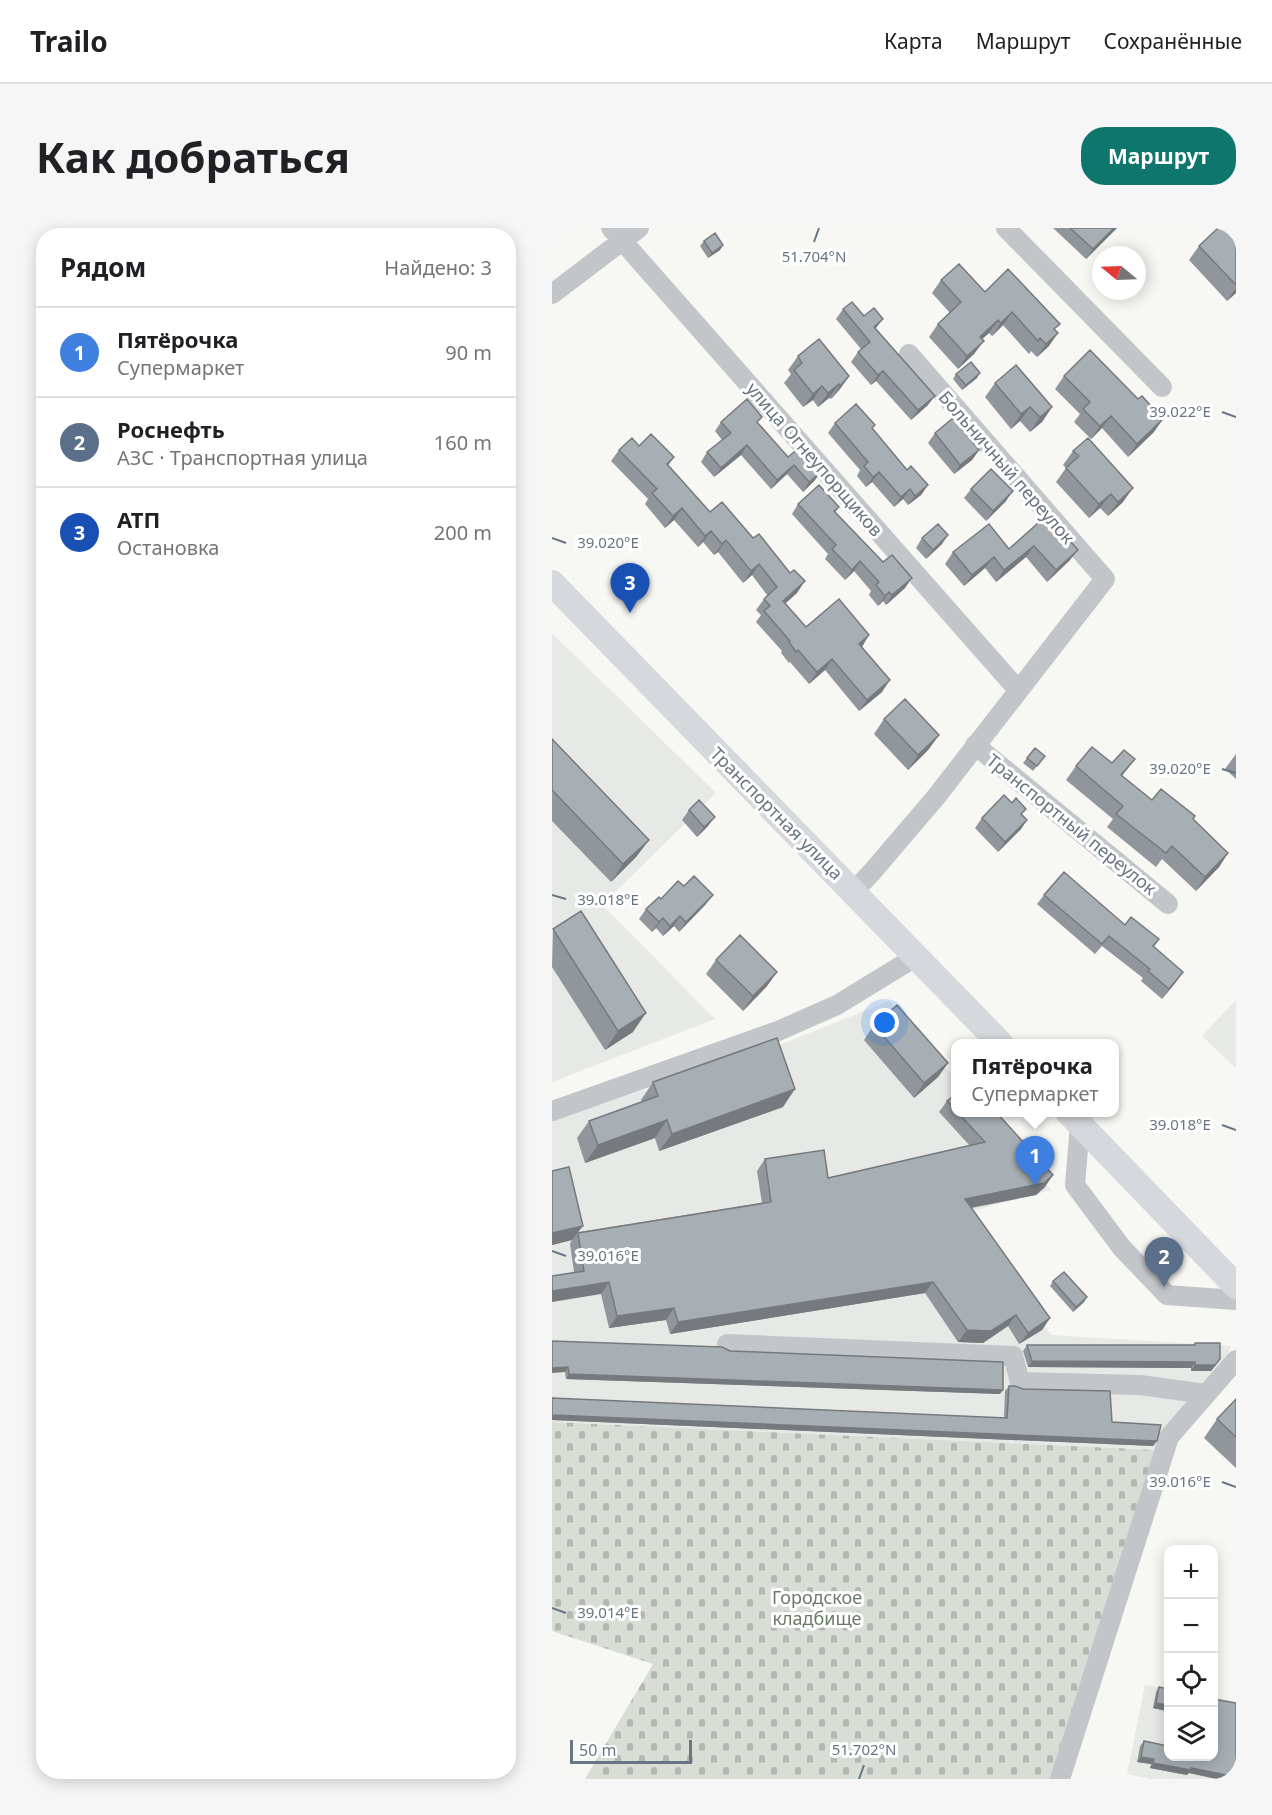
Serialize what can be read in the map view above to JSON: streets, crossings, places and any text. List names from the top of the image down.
{
  "streets": {
    "main road": ["Транспортная улица"],
    "street": ["улица Огнеупорщиков", "Больничный переулок", "Транспортный переулок"]
  },
  "crossings": [
    ["улица Огнеупорщиков", "Больничный переулок"]
  ],
  "parks": ["Городское кладбище"],
  "scale_bar": "50 m",
  "north": "left",
  "page": {
    "header": "Trailo",
    "nav": ["Карта", "Маршрут", "Сохранённые"],
    "buttons": "Маршрут",
    "title": "Как добраться",
    "heading": ["Рядом", "Найдено: 3"],
    "list": [
      {
        "mark": "1",
        "name": "Пятёрочка",
        "note": "Супермаркет",
        "value": "90 m"
      },
      {
        "mark": "2",
        "name": "Роснефть",
        "note": "АЗС · Транспортная улица",
        "value": "160 m"
      },
      {
        "mark": "3",
        "name": "АТП",
        "note": "Остановка",
        "value": "200 m"
      }
    ],
    "pins": ["3", "1", "2"],
    "popup": ["Пятёрочка", "Супермаркет"],
    "map_buttons": ["+", "−"],
    "scale": "50 m"
  },
  "coordinates": [
    "51.704°N",
    "39.022°E",
    "39.020°E",
    "39.018°E",
    "39.016°E",
    "39.014°E",
    "51.702°N"
  ]
}
